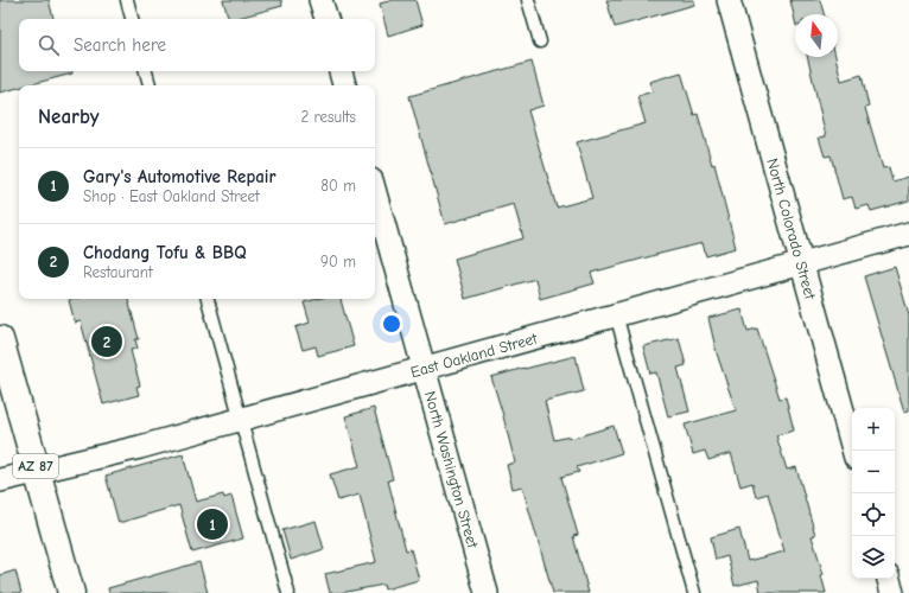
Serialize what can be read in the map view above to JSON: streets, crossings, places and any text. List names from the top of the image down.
{
  "streets": {
    "main road": ["AZ 87"],
    "street": ["North Colorado Street", "East Oakland Street", "North Washington Street"]
  },
  "crossings": [
    ["North Colorado Street", "East Oakland Street"],
    ["East Oakland Street", "AZ 87"],
    ["East Oakland Street", "North Washington Street"]
  ],
  "north": "top",
  "page": {
    "search": "Search here",
    "heading": ["Nearby", "2 results"],
    "list": [
      {
        "mark": "1",
        "name": "Gary's Automotive Repair",
        "note": "Shop · East Oakland Street",
        "value": "80 m"
      },
      {
        "mark": "2",
        "name": "Chodang Tofu & BBQ",
        "note": "Restaurant",
        "value": "90 m"
      }
    ],
    "pins": ["2", "1"],
    "map_buttons": ["+", "−"]
  }
}
